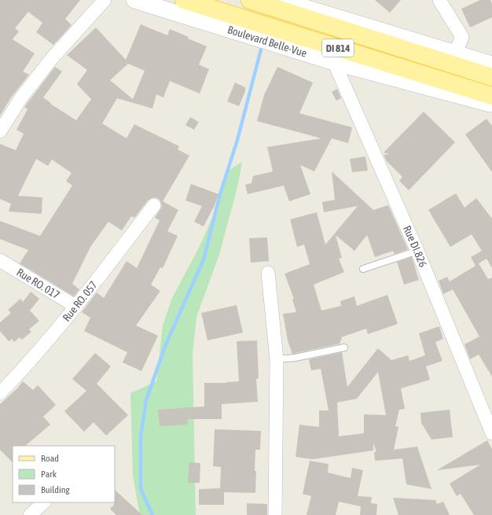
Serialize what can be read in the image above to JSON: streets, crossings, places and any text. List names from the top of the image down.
{
  "streets": {
    "main road": ["Boulevard Belle-Vue", "DI 814"],
    "street": ["Rue DI.826", "Rue RO. 017", "Rue RO. 057"]
  },
  "crossings": [
    ["Boulevard Belle-Vue", "Rue DI.826"],
    ["Rue RO. 017", "Rue RO. 057"]
  ],
  "legend": ["Road", "Park", "Building"]
}
